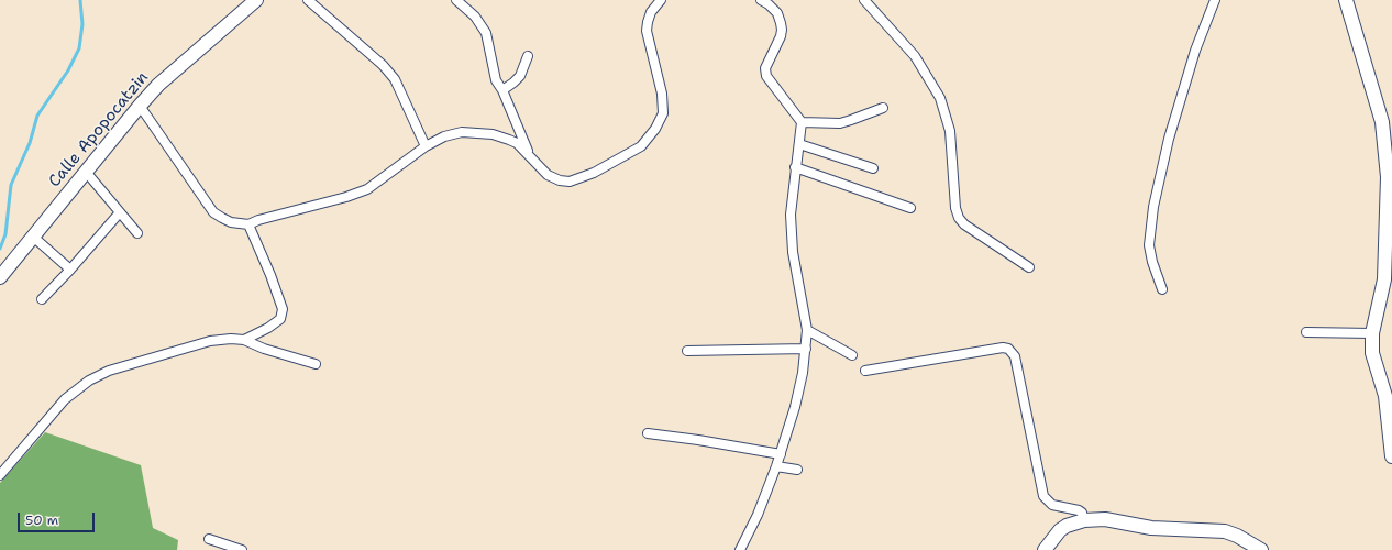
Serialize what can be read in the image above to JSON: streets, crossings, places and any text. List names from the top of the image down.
{
  "streets": {
    "main road": ["Calle Apopocatzin"]
  },
  "scale_bar": "50 m"
}
